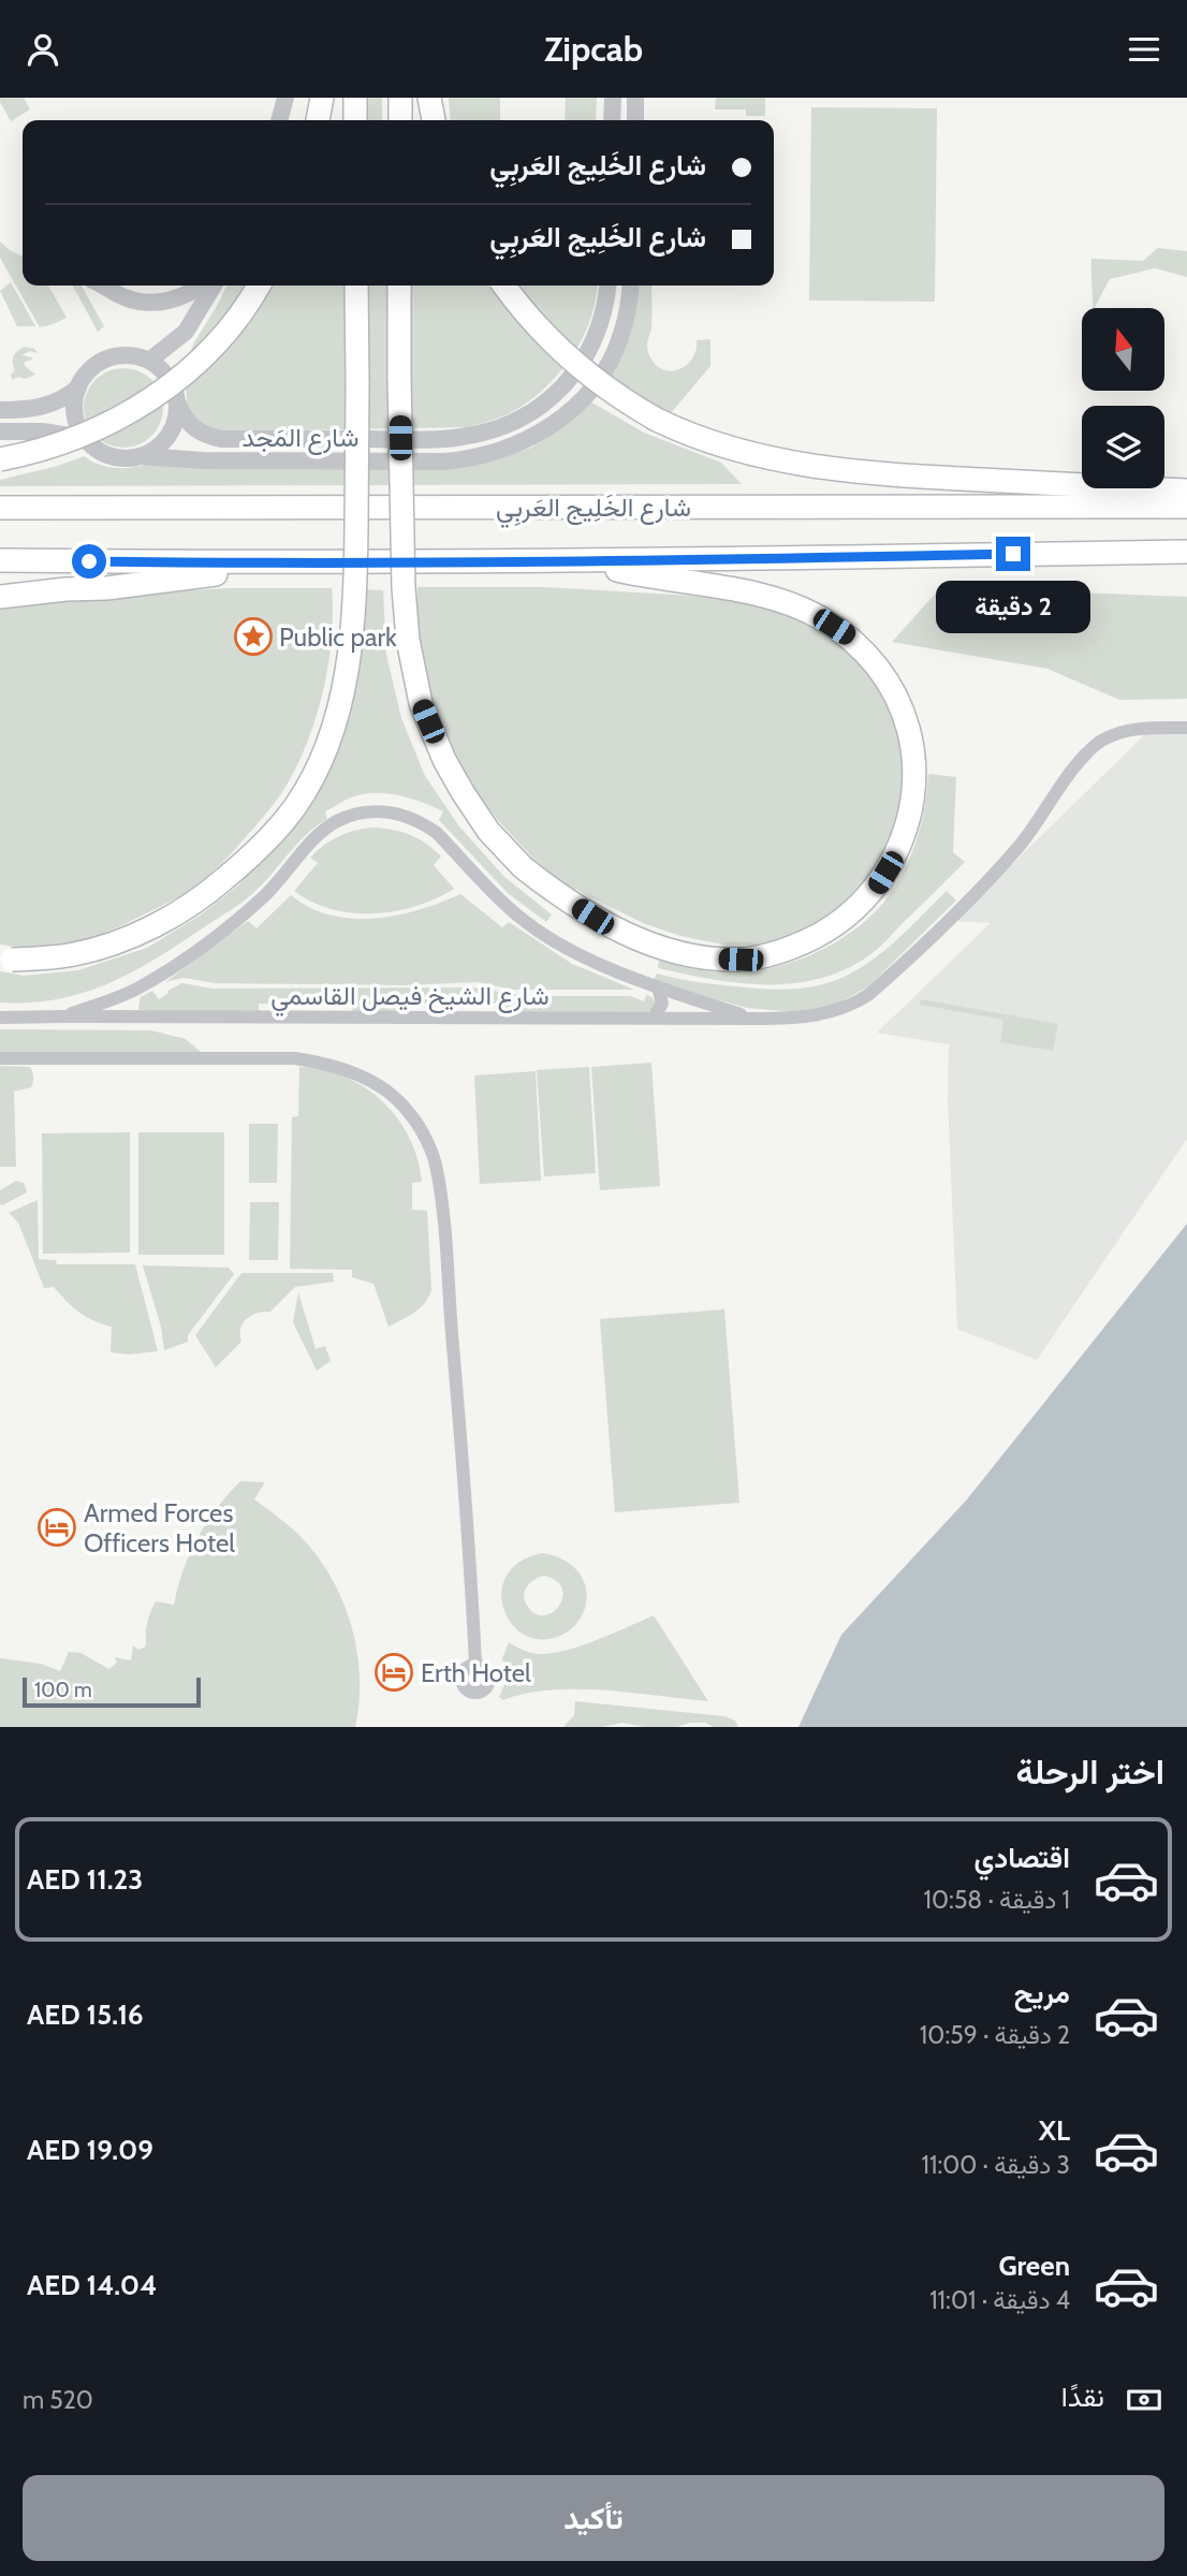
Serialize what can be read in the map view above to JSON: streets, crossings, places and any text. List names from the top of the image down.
{
  "streets": {
    "highway": ["شارع الخَلِيج العَربِي"],
    "street": ["شارع المَجد", "شارع الشيخ فيصل القاسمي"]
  },
  "places": {
    "place": ["Public park"],
    "hotel": ["Armed Forces Officers Hotel", "Erth Hotel"]
  },
  "scale_bar": "100 m",
  "north": "top",
  "page": {
    "header": "Zipcab",
    "banner": ["شارع الخَلِيج العَربِي", "شارع الخَلِيج العَربِي"],
    "bubble": "2 دقيقة",
    "scale": "100 m",
    "heading": "اختر الرحلة",
    "list": [
      {
        "name": "اقتصادي",
        "note": "1 دقيقة · 10:58",
        "value": "AED 11.23"
      },
      {
        "name": "مريح",
        "note": "2 دقيقة · 10:59",
        "value": "AED 15.16"
      },
      {
        "name": "XL",
        "note": "3 دقيقة · 11:00",
        "value": "AED 19.09"
      },
      {
        "name": "Green",
        "note": "4 دقيقة · 11:01",
        "value": "AED 14.04"
      }
    ],
    "pay": ["نقدًا", "520 m"],
    "buttons": "تأكيد"
  }
}
